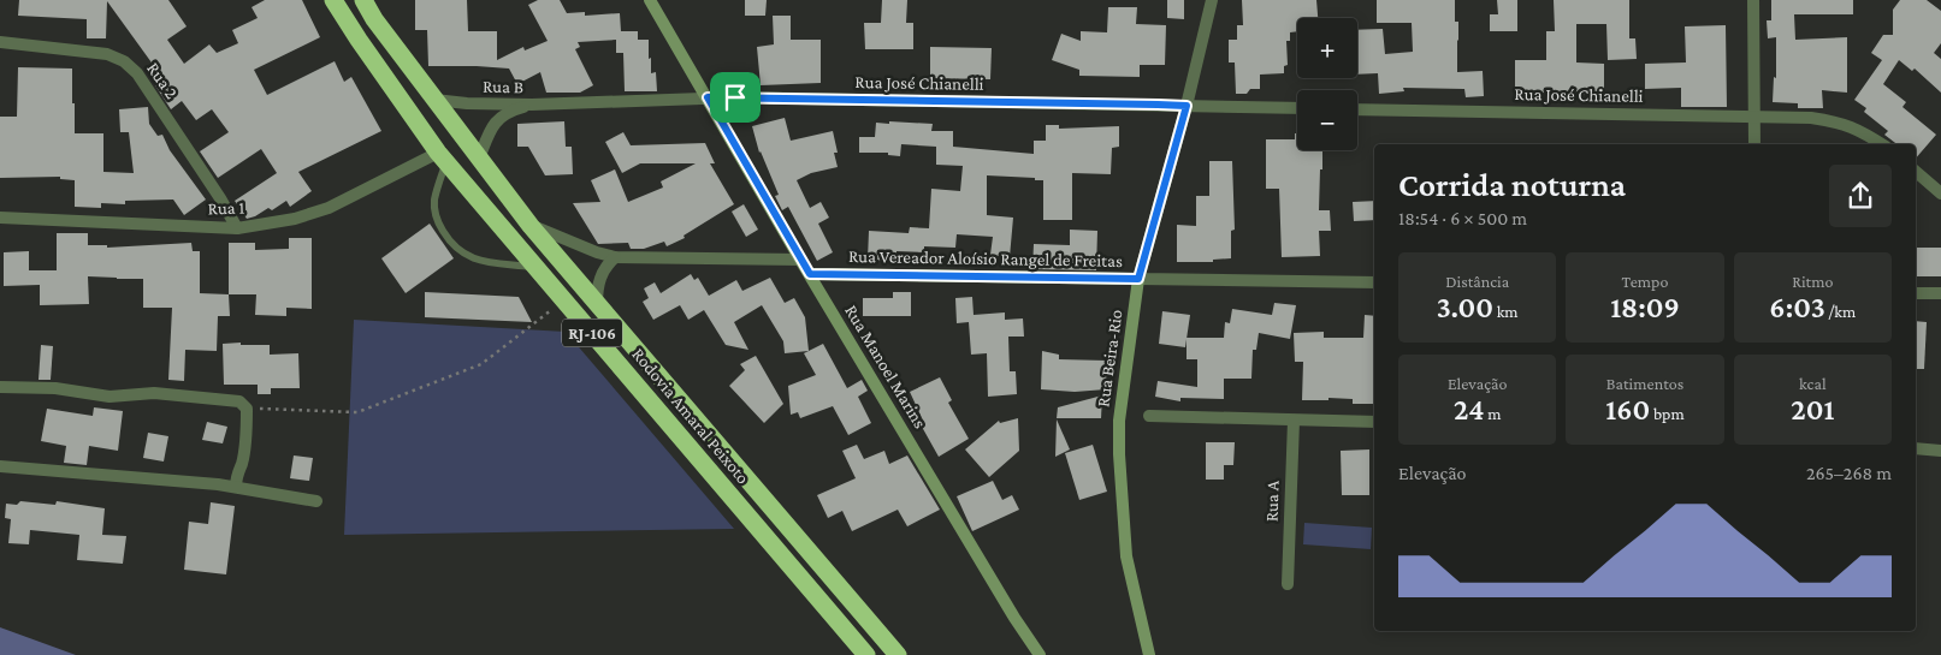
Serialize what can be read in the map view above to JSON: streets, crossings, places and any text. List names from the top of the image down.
{
  "streets": {
    "highway": ["RJ-106", "Rodovia Amaral Peixoto"],
    "main road": ["Rua Vereador Aloísio Rangel de Freitas", "Rua Beira-Rio", "Rua Manoel Marins"],
    "street": [
      "Rua 2",
      "Rua José Chianelli",
      "Rua B",
      "Rua 1",
      "Rua A"
    ]
  },
  "crossings": [
    ["Rua 2", "Rua 1"],
    ["Rua José Chianelli", "Rua B"],
    ["Rua José Chianelli", "Rua Beira-Rio"],
    ["Rua José Chianelli", "Rua Manoel Marins"],
    ["Rua B", "Rodovia Amaral Peixoto"],
    ["Rua 1", "Rodovia Amaral Peixoto"],
    ["Rua Vereador Aloísio Rangel de Freitas", "Rua Beira-Rio"],
    ["Rua Vereador Aloísio Rangel de Freitas", "Rua Manoel Marins"]
  ],
  "page": {
    "map_buttons": ["+", "−"],
    "heading": ["Corrida noturna", "18:54 · 6 × 500 m"],
    "stats": [
      ["Distância", "3.00 km"],
      ["Tempo", "18:09"],
      ["Ritmo", "6:03 /km"],
      ["Elevação", "24 m"],
      ["Batimentos", "160 bpm"],
      ["kcal", "201"]
    ],
    "chart": ["Elevação", "265–268 m"]
  }
}
